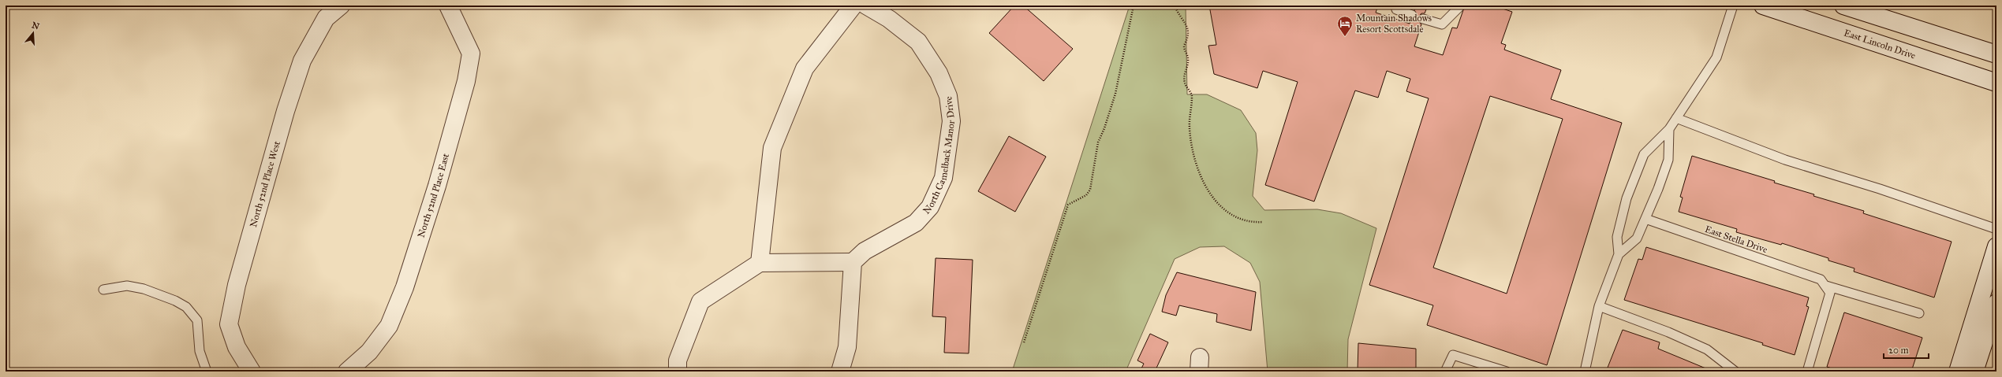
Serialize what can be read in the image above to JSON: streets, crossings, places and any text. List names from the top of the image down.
{
  "streets": {
    "street": [
      "East Lincoln Drive",
      "North Camelback Manor Drive",
      "North 52nd Place West",
      "North 52nd Place East"
    ],
    "lane": ["East Stella Drive"]
  },
  "places": {
    "hotel": ["Mountain Shadows Resort Scottsdale"]
  },
  "scale_bar": "20 m",
  "north": "top"
}
